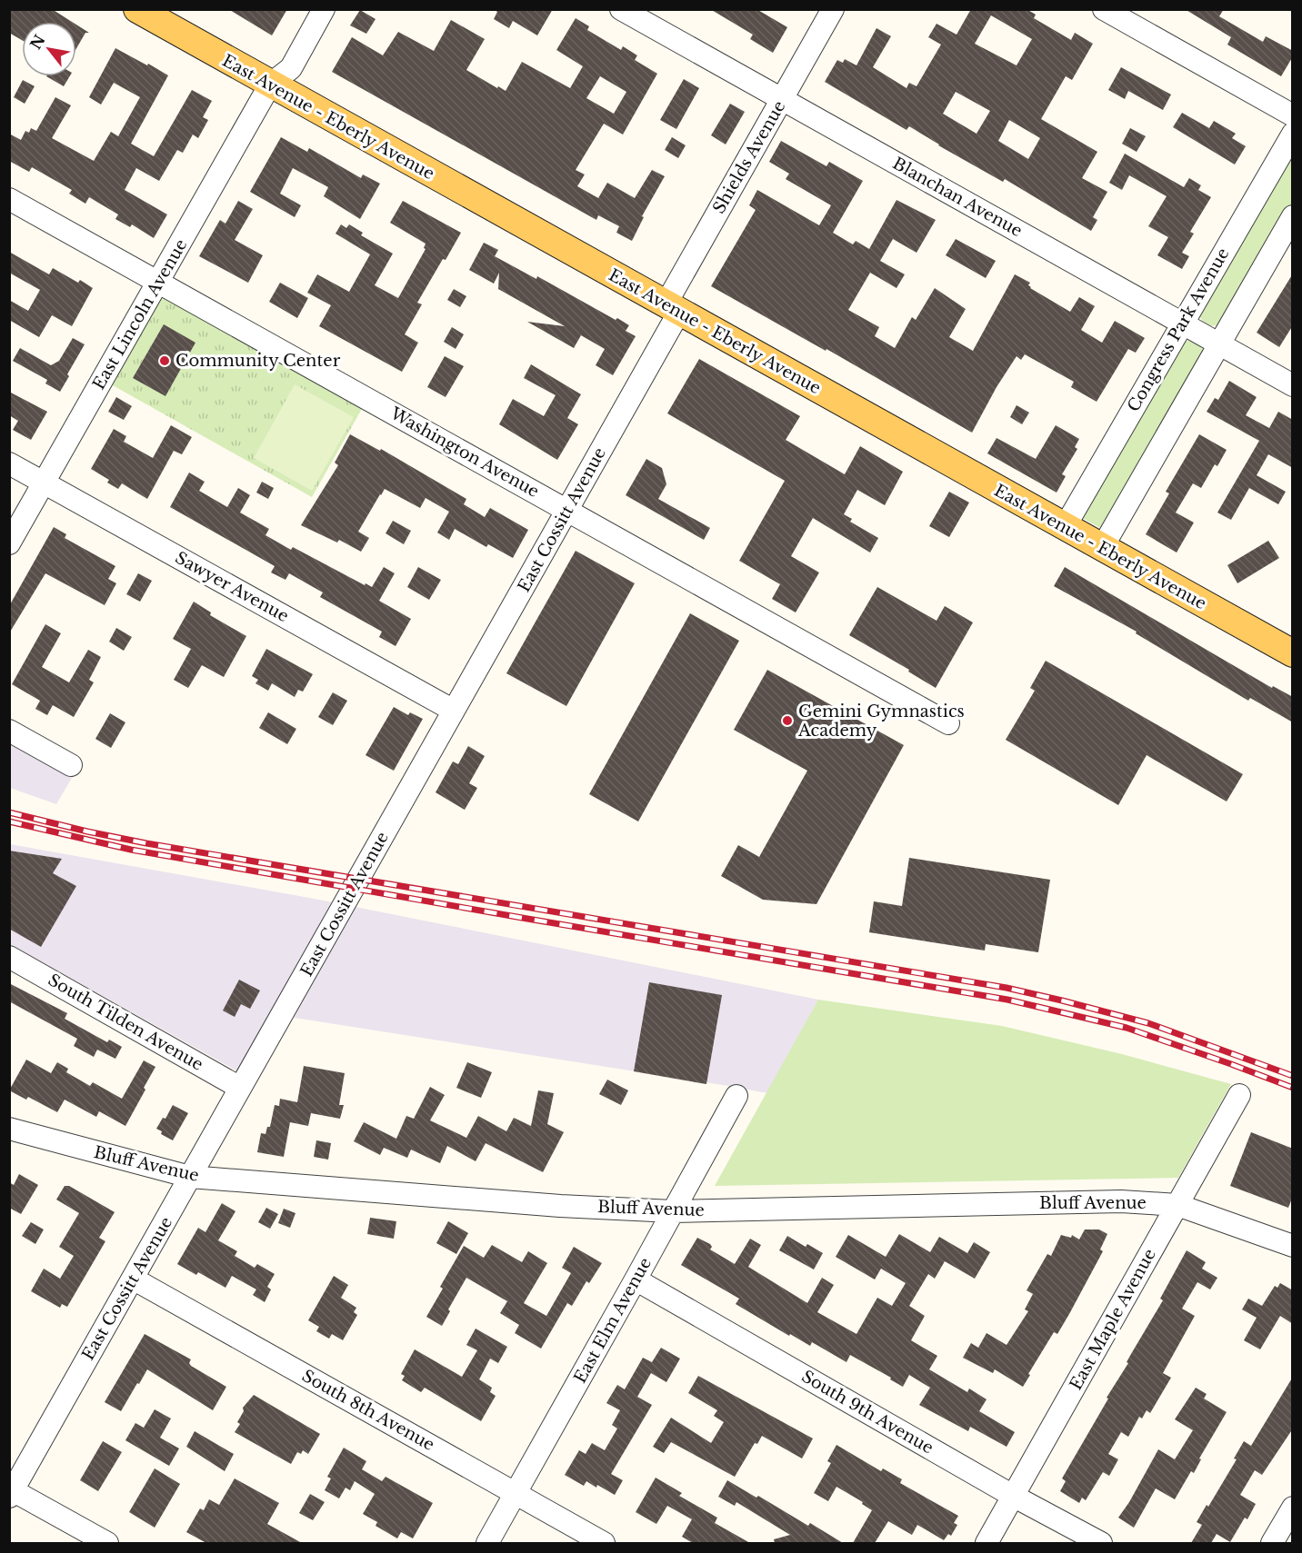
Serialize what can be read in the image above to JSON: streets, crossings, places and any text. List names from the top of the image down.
{
  "streets": {
    "main road": ["East Avenue - Eberly Avenue"],
    "street": [
      "Shields Avenue",
      "Blanchan Avenue",
      "East Lincoln Avenue",
      "Congress Park Avenue",
      "Washington Avenue",
      "East Cossitt Avenue",
      "Sawyer Avenue",
      "South Tilden Avenue",
      "Bluff Avenue",
      "East Maple Avenue",
      "East Elm Avenue",
      "South 8th Avenue",
      "South 9th Avenue"
    ]
  },
  "crossings": [
    ["East Avenue - Eberly Avenue", "Shields Avenue"],
    ["East Avenue - Eberly Avenue", "East Lincoln Avenue"],
    ["East Avenue - Eberly Avenue", "Congress Park Avenue"],
    ["East Avenue - Eberly Avenue", "East Cossitt Avenue"],
    ["Shields Avenue", "Blanchan Avenue"],
    ["Shields Avenue", "East Cossitt Avenue"],
    ["Blanchan Avenue", "Congress Park Avenue"],
    ["East Lincoln Avenue", "Washington Avenue"],
    ["East Lincoln Avenue", "Sawyer Avenue"],
    ["Washington Avenue", "East Cossitt Avenue"],
    ["East Cossitt Avenue", "Sawyer Avenue"],
    ["East Cossitt Avenue", "South Tilden Avenue"],
    ["East Cossitt Avenue", "Bluff Avenue"],
    ["East Cossitt Avenue", "South 8th Avenue"],
    ["Bluff Avenue", "East Maple Avenue"],
    ["Bluff Avenue", "East Elm Avenue"],
    ["East Maple Avenue", "South 9th Avenue"],
    ["East Elm Avenue", "South 8th Avenue"],
    ["East Elm Avenue", "South 9th Avenue"]
  ],
  "places": ["Community Center", "Gemini Gymnastics Academy"],
  "north": "top left"
}
